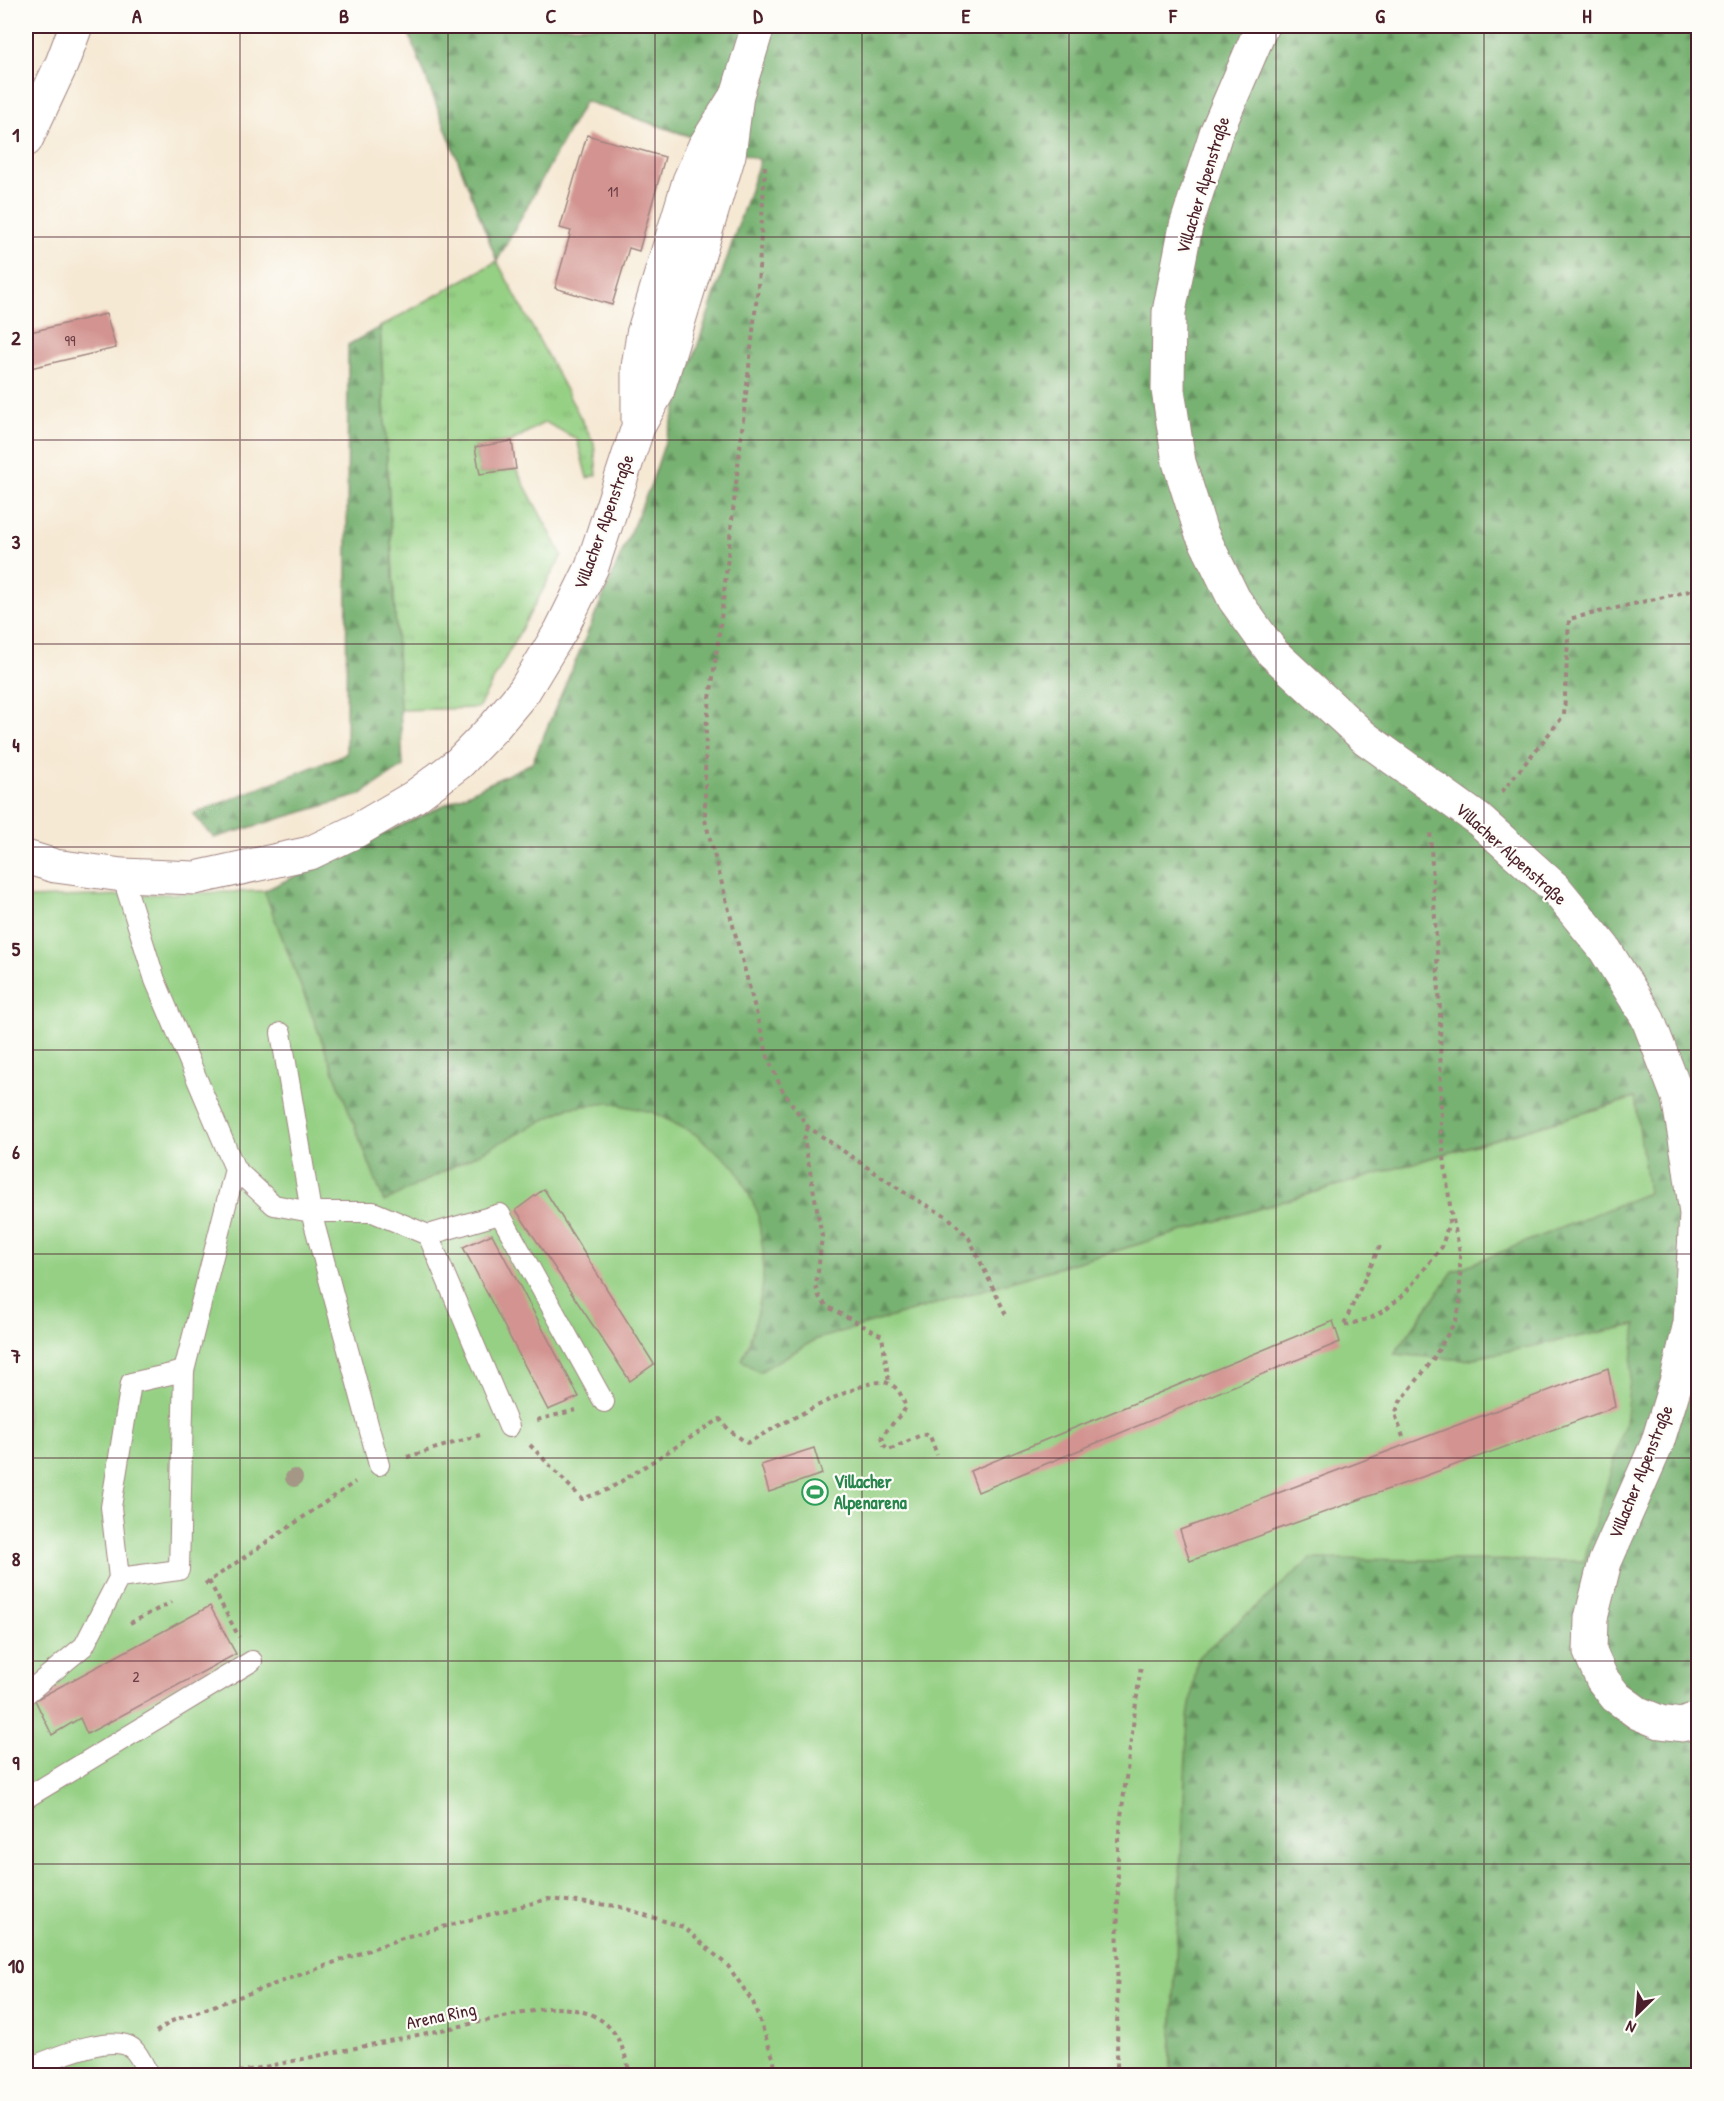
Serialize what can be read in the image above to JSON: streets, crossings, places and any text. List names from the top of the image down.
{
  "streets": {
    "street": ["Villacher Alpenstraße"],
    "path": ["Arena Ring"]
  },
  "places": {
    "sports": ["Villacher Alpenarena"]
  },
  "house_numbers": ["11", "99", "2"],
  "north": "bottom left",
  "grid": {
    "columns": [
      "A",
      "B",
      "C",
      "D",
      "E",
      "F",
      "G",
      "H"
    ],
    "rows": [
      "1",
      "2",
      "3",
      "4",
      "5",
      "6",
      "7",
      "8",
      "9",
      "10"
    ]
  }
}
